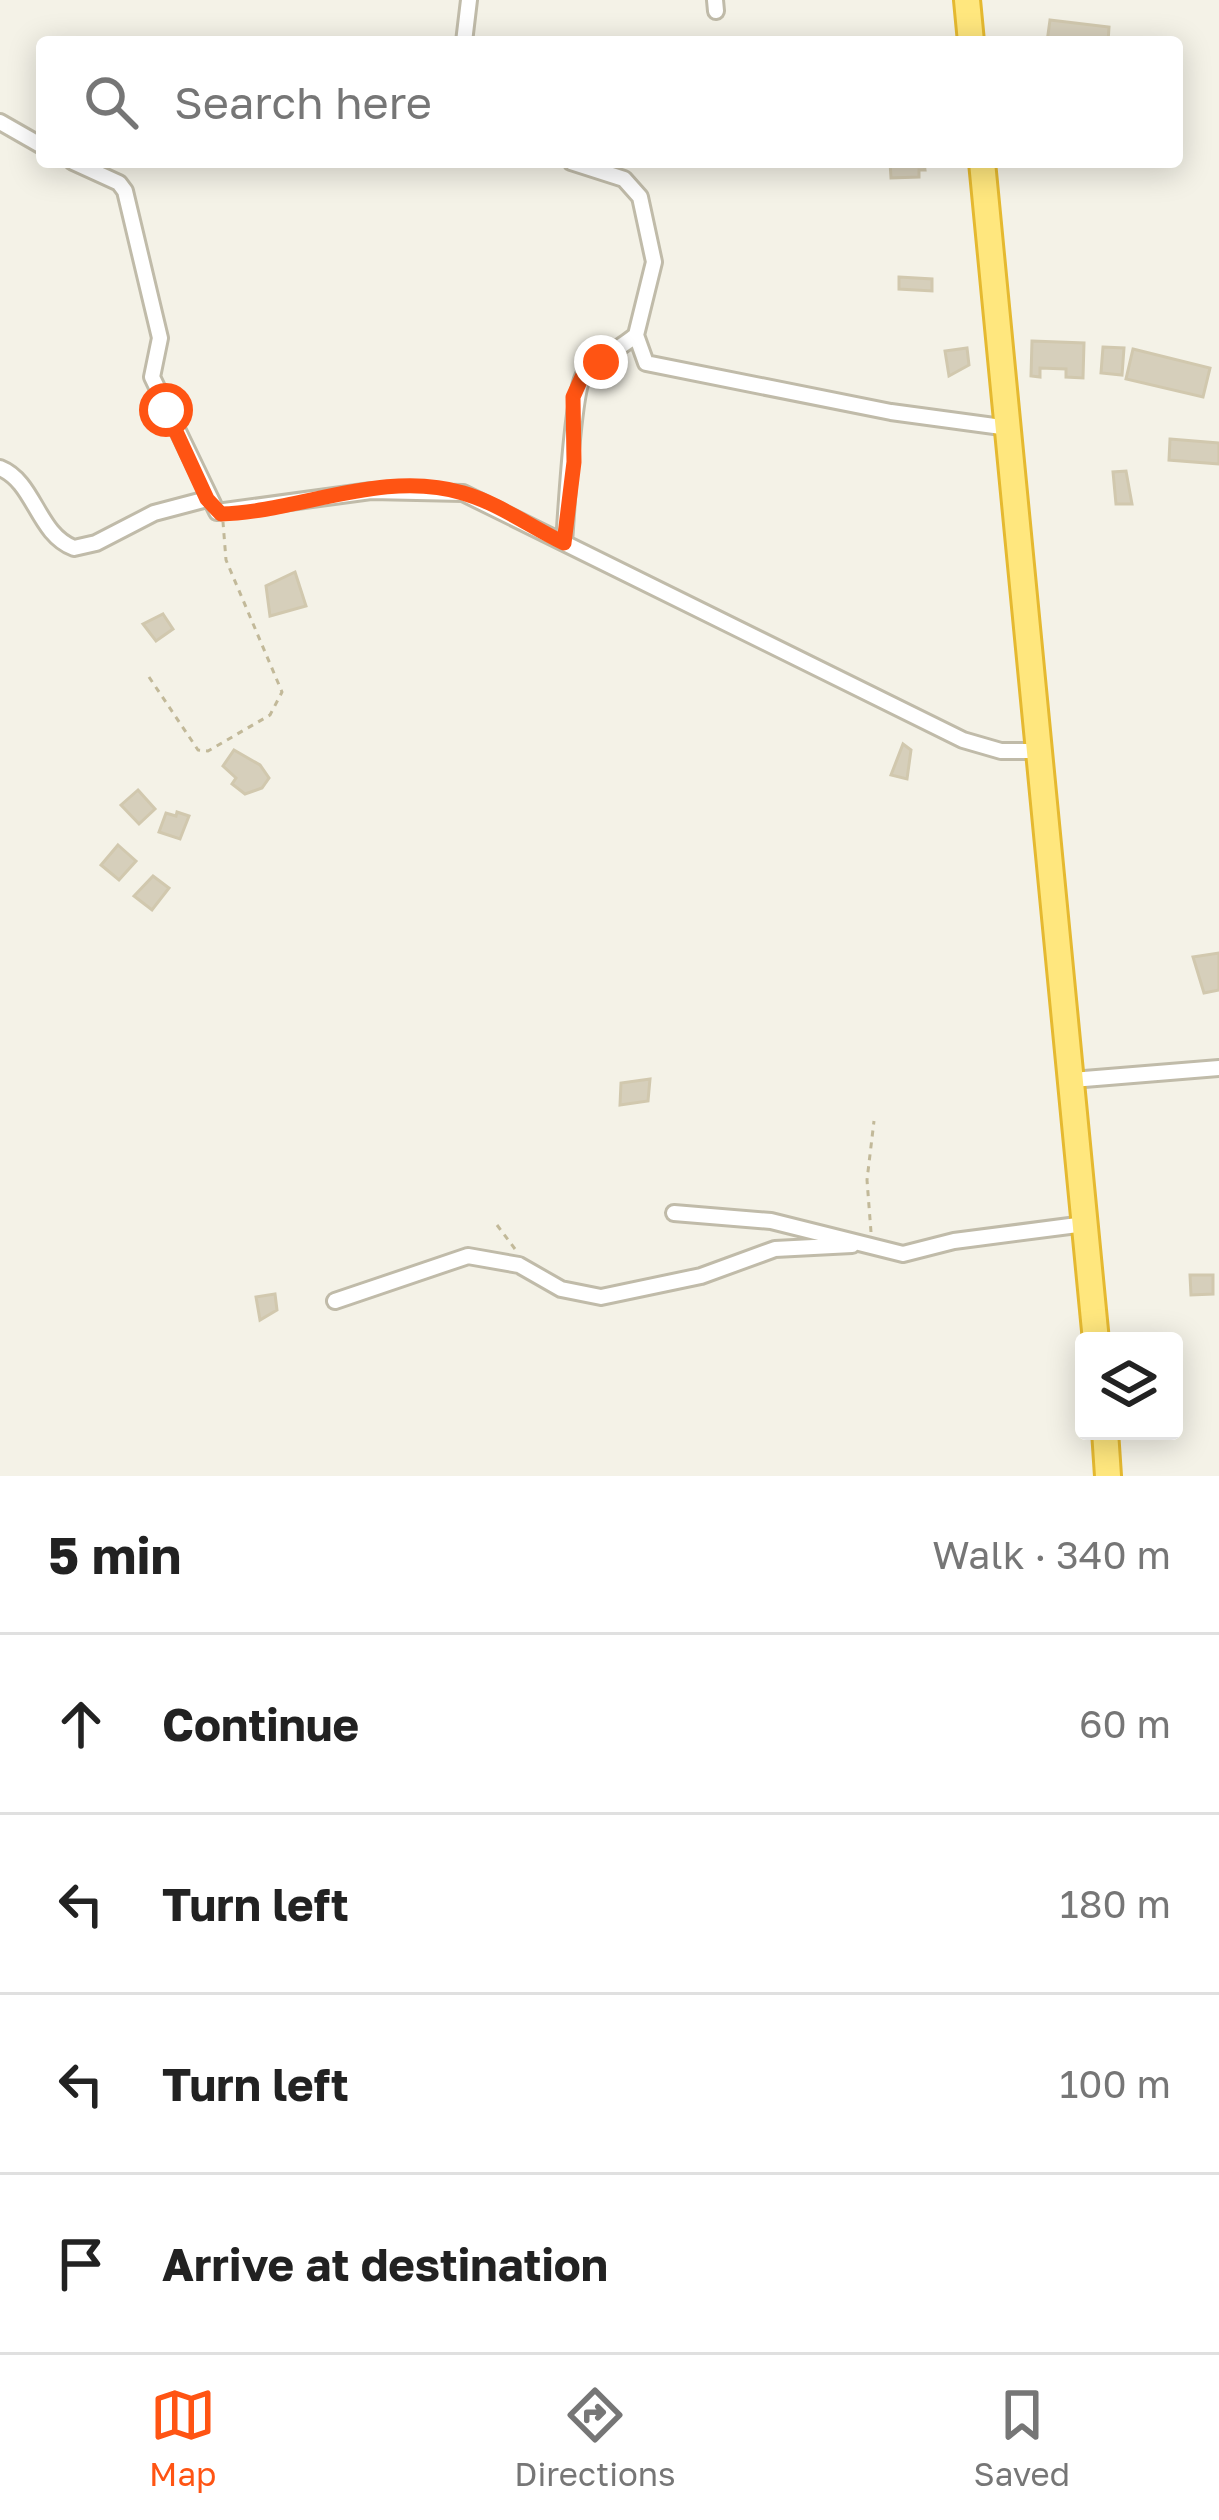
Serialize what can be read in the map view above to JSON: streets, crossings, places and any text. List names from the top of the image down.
{
  "page": {
    "search": "Search here",
    "heading": ["5 min", "Walk · 340 m"],
    "list": [
      ["Continue", "60 m"],
      ["Turn left", "180 m"],
      ["Turn left", "100 m"],
      "Arrive at destination"
    ],
    "nav": ["Map", "Directions", "Saved"]
  }
}
